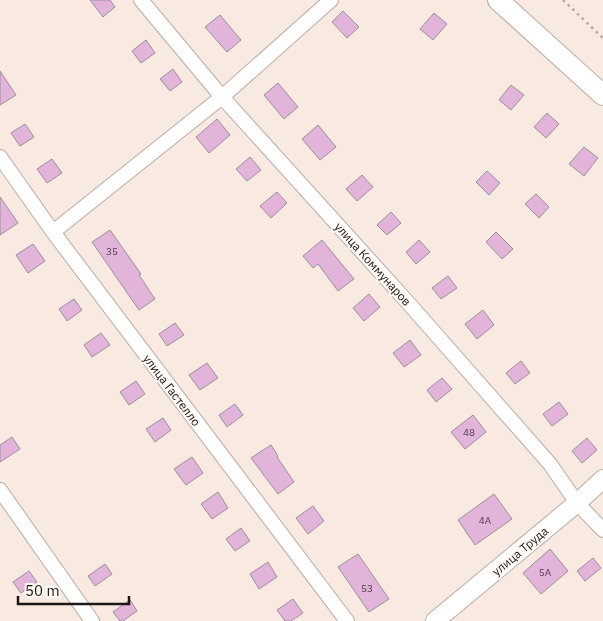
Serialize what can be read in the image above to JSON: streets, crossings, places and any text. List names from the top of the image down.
{
  "streets": {
    "street": ["улица Коммунаров", "улица Гастелло", "улица Труда"]
  },
  "crossings": [
    ["улица Коммунаров", "улица Труда"]
  ],
  "house_numbers": [
    "35",
    "48",
    "4А",
    "5А",
    "53"
  ],
  "scale_bar": "50 m"
}
